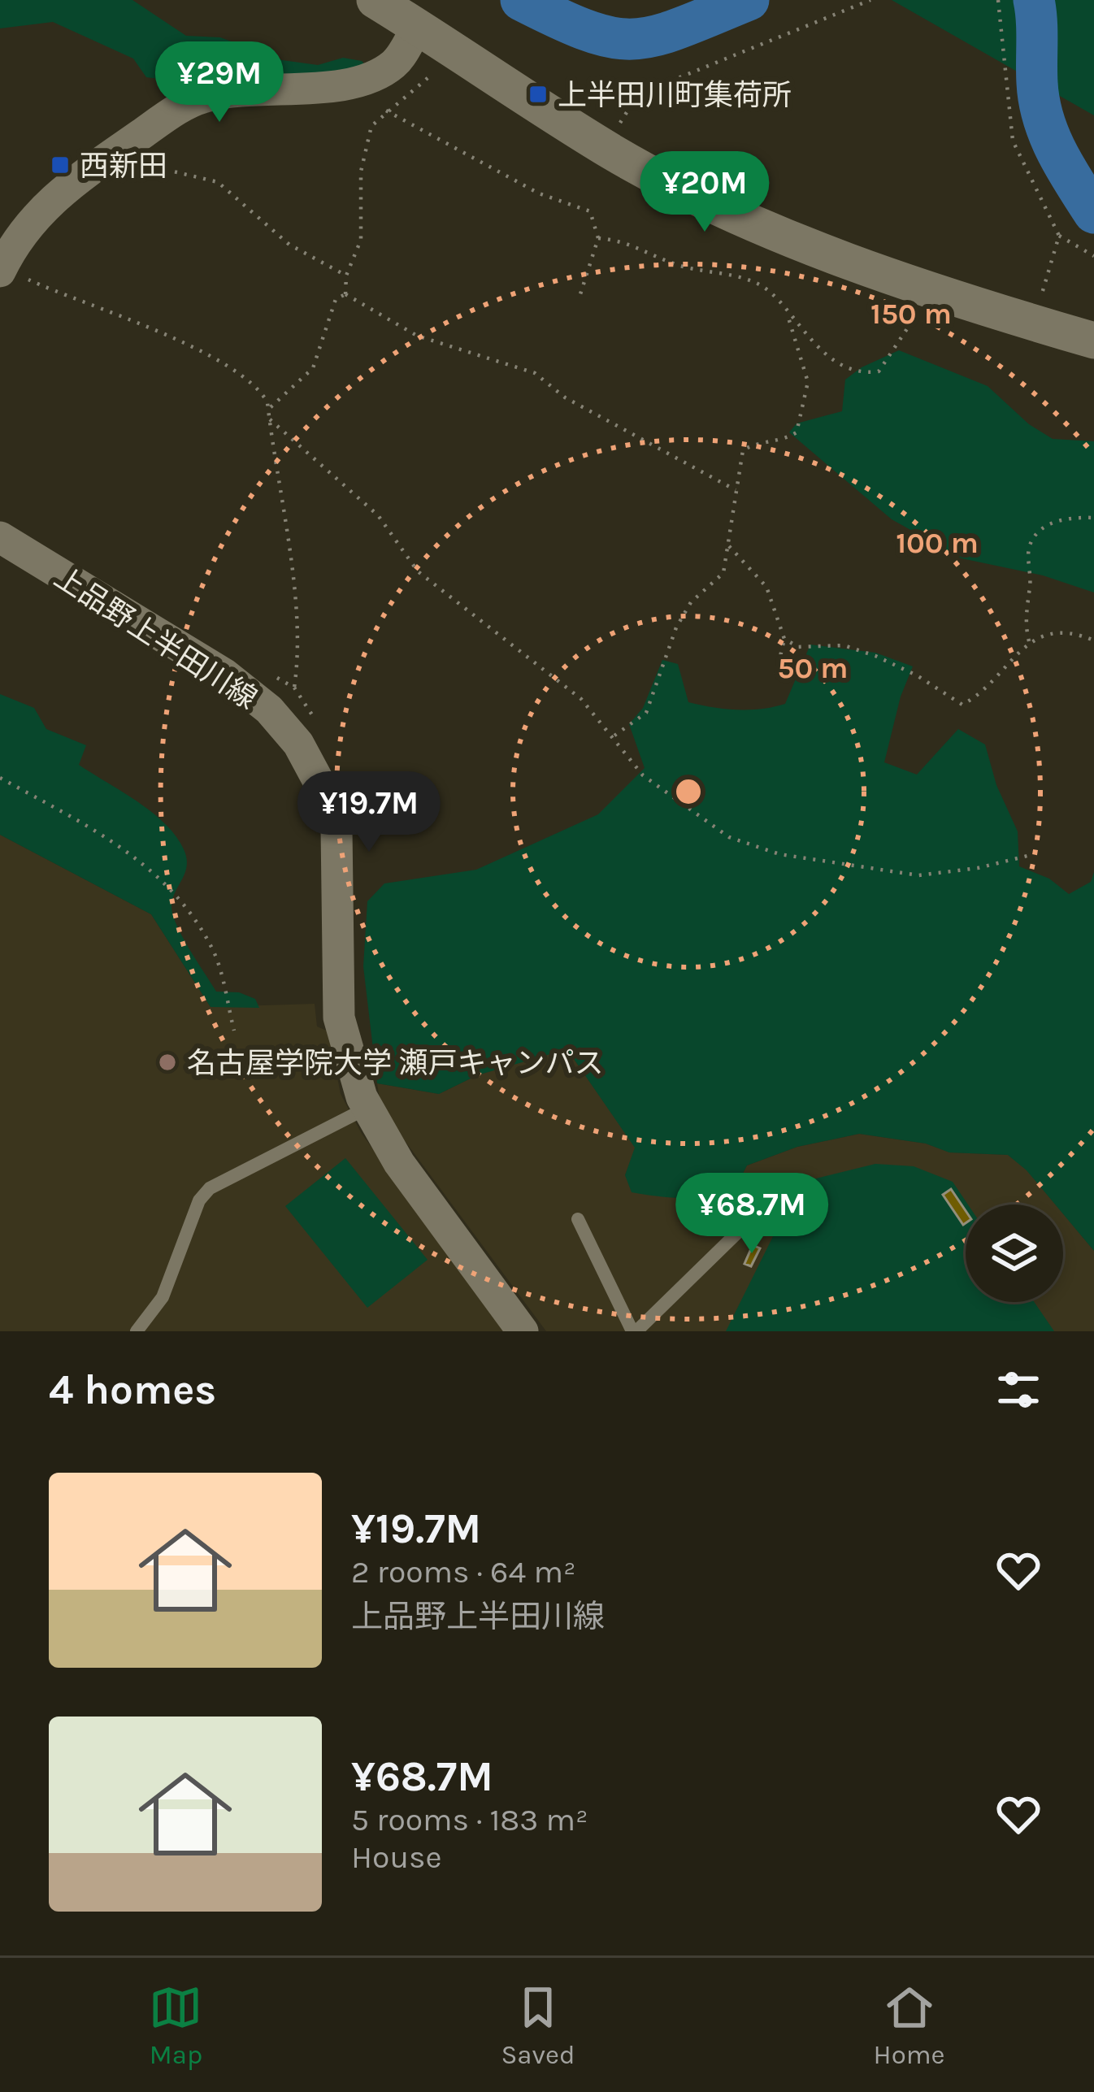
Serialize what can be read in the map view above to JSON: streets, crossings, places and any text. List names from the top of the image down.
{
  "streets": {
    "street": ["上品野上半田川線"]
  },
  "places": {
    "transit": ["上半田川町集荷所", "西新田"],
    "other": ["名古屋学院大学 瀬戸キャンパス"]
  },
  "page": {
    "price": [
      "¥29M",
      "¥20M",
      "¥19.7M",
      "¥68.7M"
    ],
    "heading": "4 homes",
    "list": [
      {
        "name": "¥19.7M",
        "note": "2 rooms · 64 m² · 上品野上半田川線"
      },
      {
        "name": "¥68.7M",
        "note": "5 rooms · 183 m² · House"
      }
    ],
    "tabs": ["Map", "Saved", "Home"]
  },
  "rings": ["150 m", "100 m", "50 m"]
}
